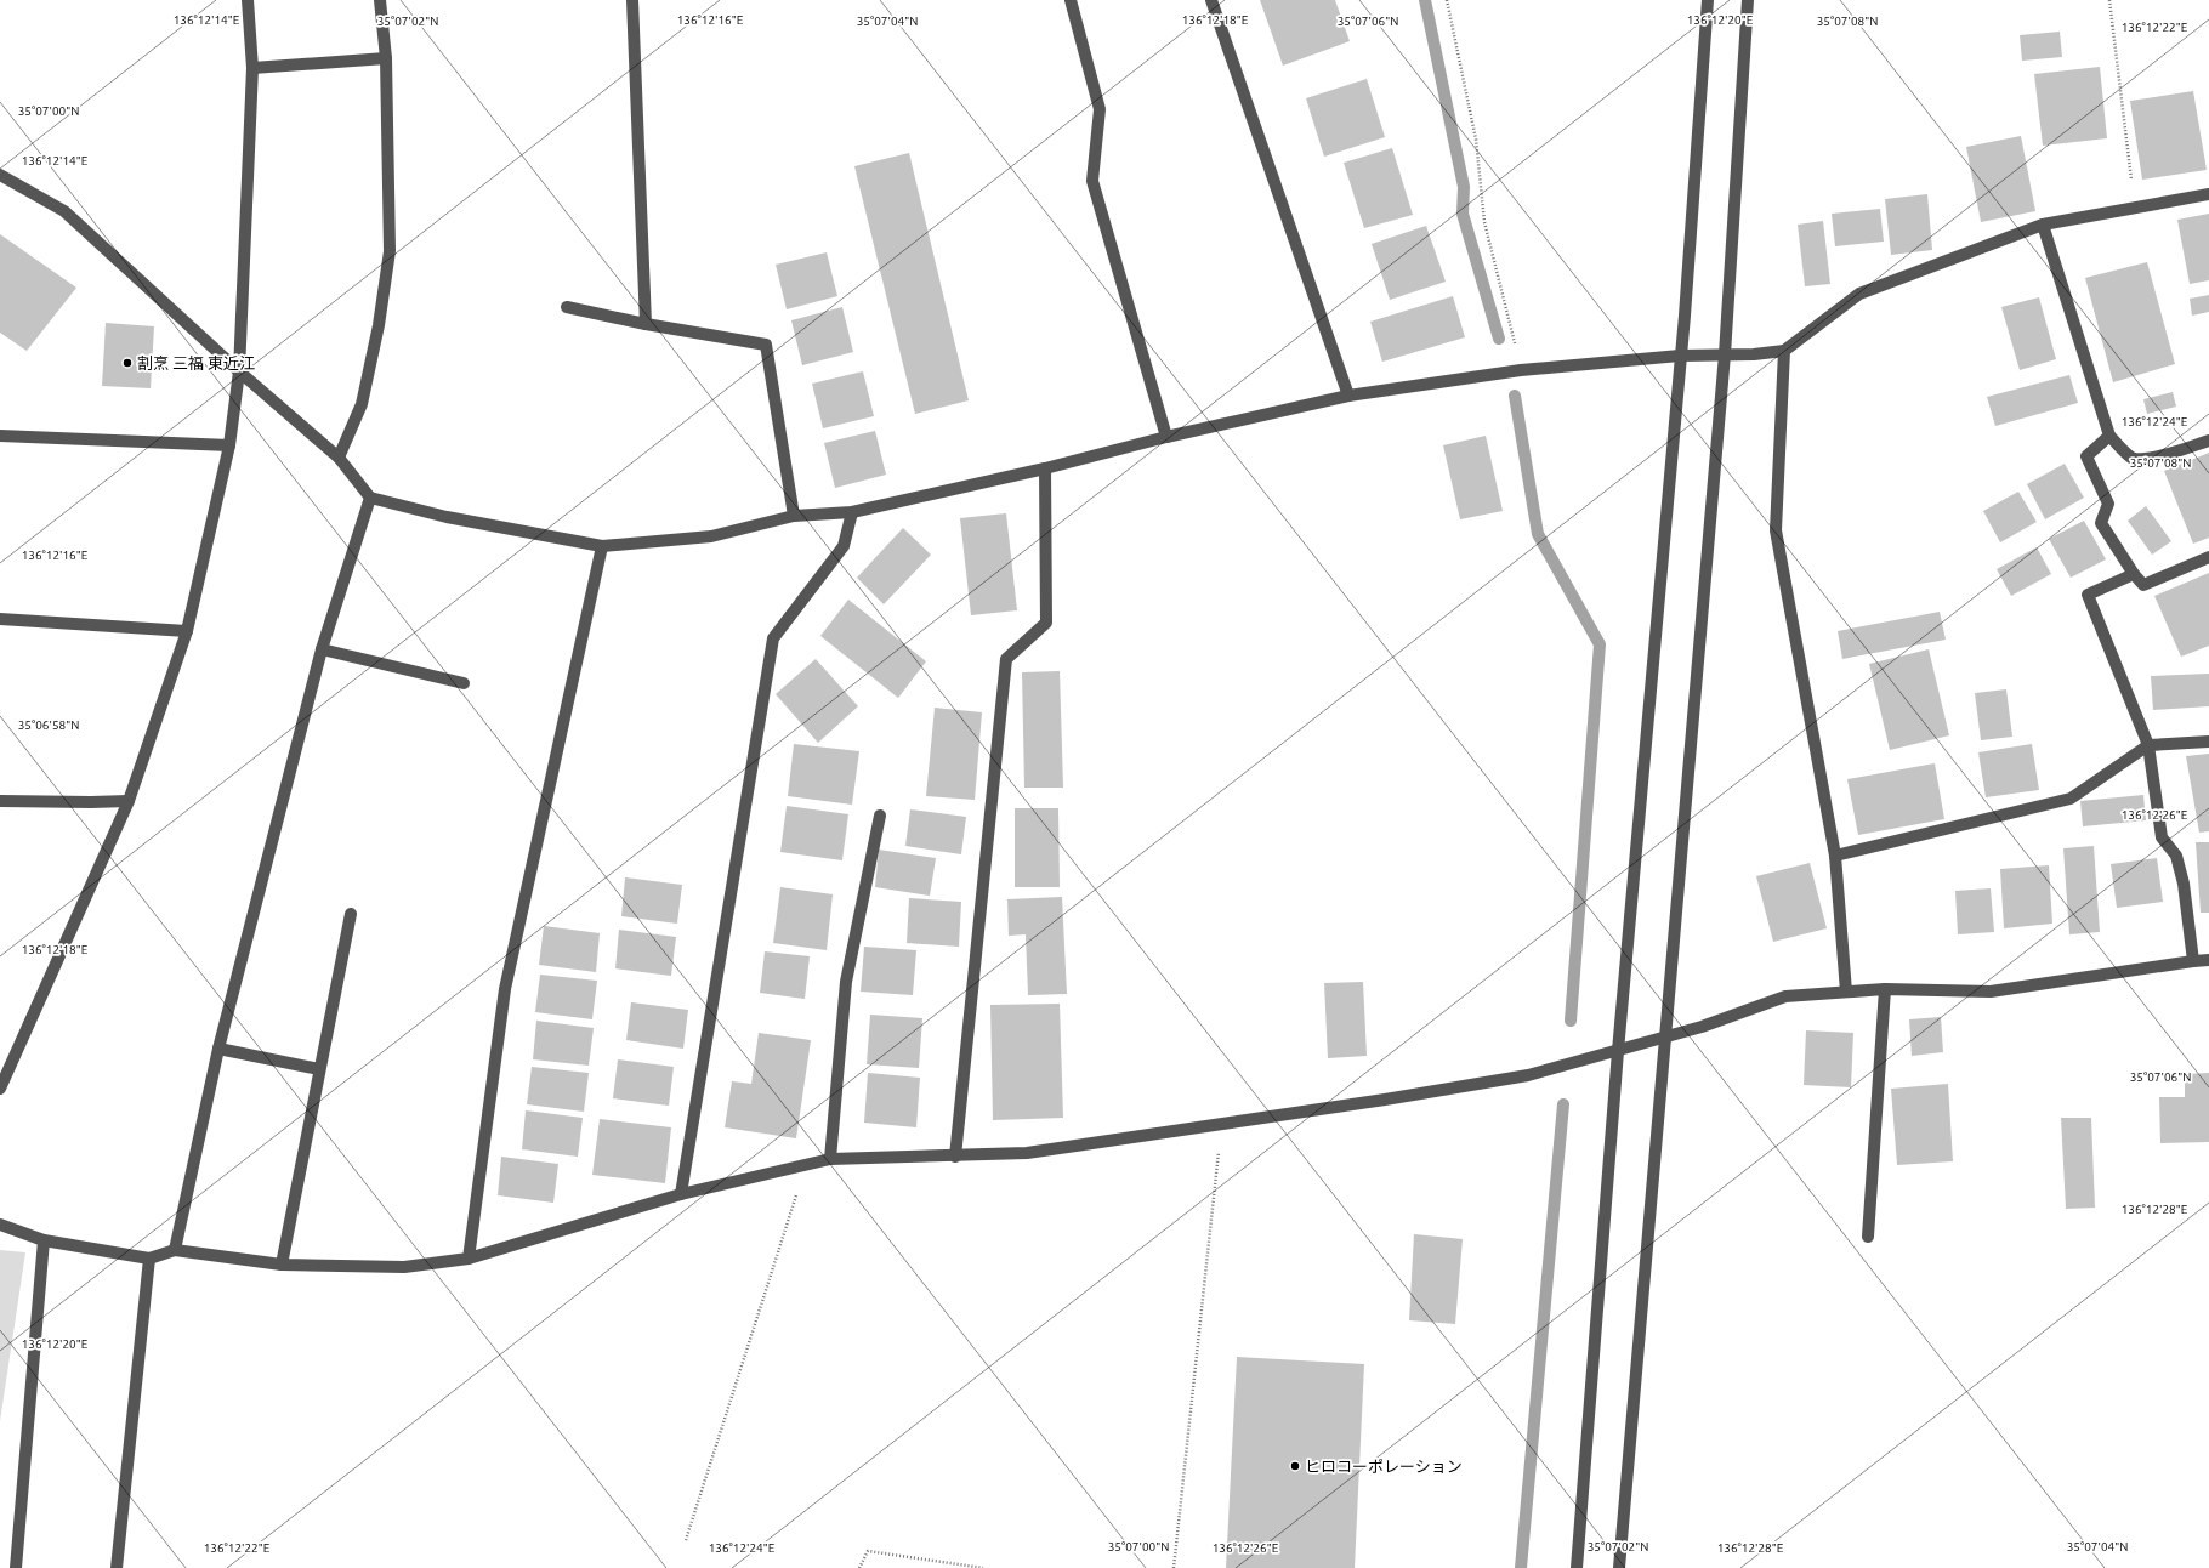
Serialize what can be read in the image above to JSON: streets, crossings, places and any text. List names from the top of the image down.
{
  "places": ["割烹 三福 東近江", "ヒロコーポレーション"],
  "coordinates": [
    "136°12'14\"E",
    "136°12'16\"E",
    "136°12'18\"E",
    "136°12'20\"E",
    "35°07'02\"N",
    "35°07'04\"N",
    "35°07'06\"N",
    "35°07'08\"N",
    "136°12'22\"E",
    "35°07'00\"N",
    "136°12'24\"E",
    "35°06'58\"N",
    "136°12'26\"E",
    "136°12'28\"E"
  ]
}
